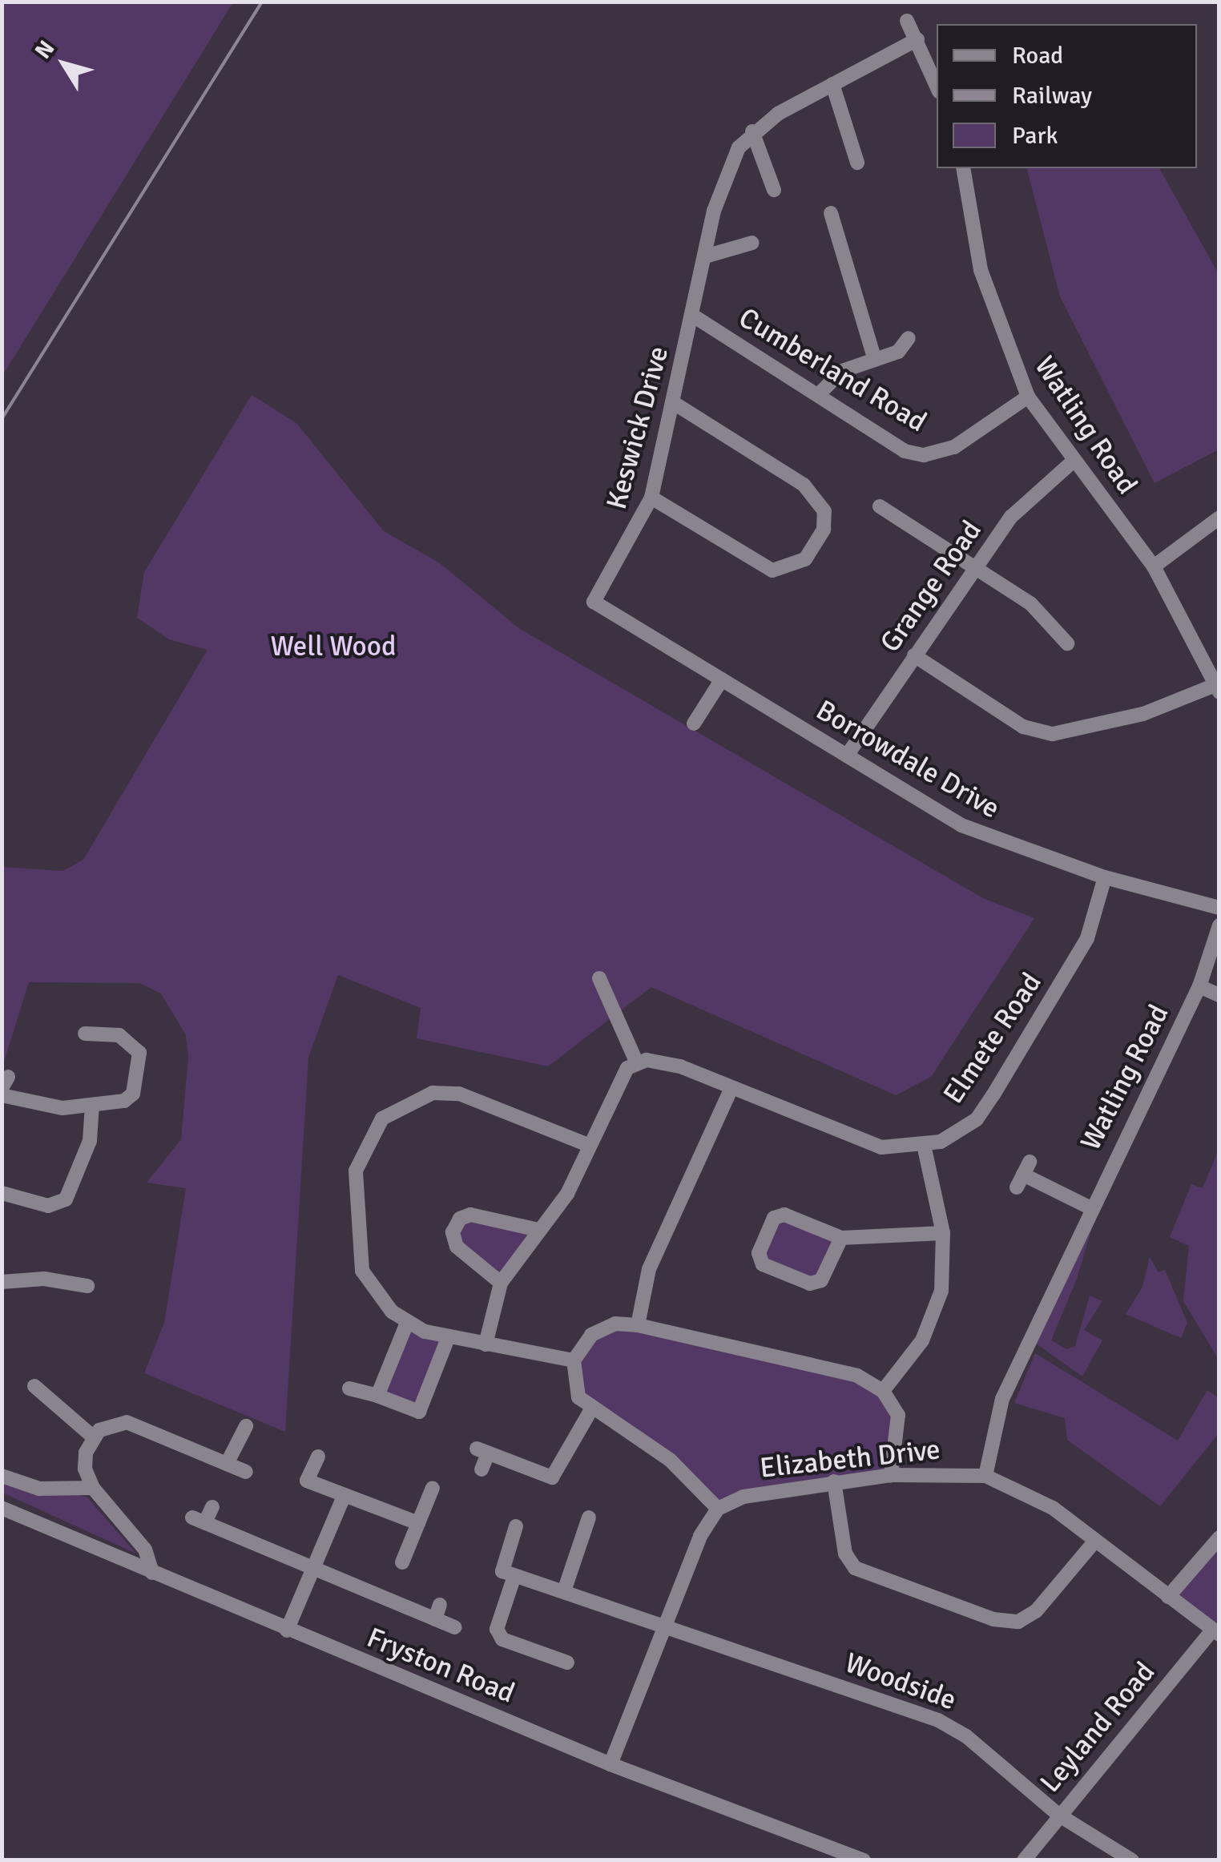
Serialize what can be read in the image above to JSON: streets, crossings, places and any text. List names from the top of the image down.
{
  "streets": {
    "street": [
      "Cumberland Road",
      "Watling Road",
      "Keswick Drive",
      "Grange Road",
      "Borrowdale Drive",
      "Elmete Road",
      "Elizabeth Drive",
      "Fryston Road",
      "Woodside",
      "Leyland Road"
    ]
  },
  "crossings": [
    ["Cumberland Road", "Watling Road"],
    ["Cumberland Road", "Keswick Drive"],
    ["Watling Road", "Grange Road"],
    ["Watling Road", "Elizabeth Drive"],
    ["Keswick Drive", "Borrowdale Drive"],
    ["Grange Road", "Borrowdale Drive"],
    ["Borrowdale Drive", "Elmete Road"],
    ["Elizabeth Drive", "Leyland Road"],
    ["Woodside", "Leyland Road"]
  ],
  "parks": ["Well Wood"],
  "legend": ["Road", "Railway", "Park"],
  "north": "top left"
}
